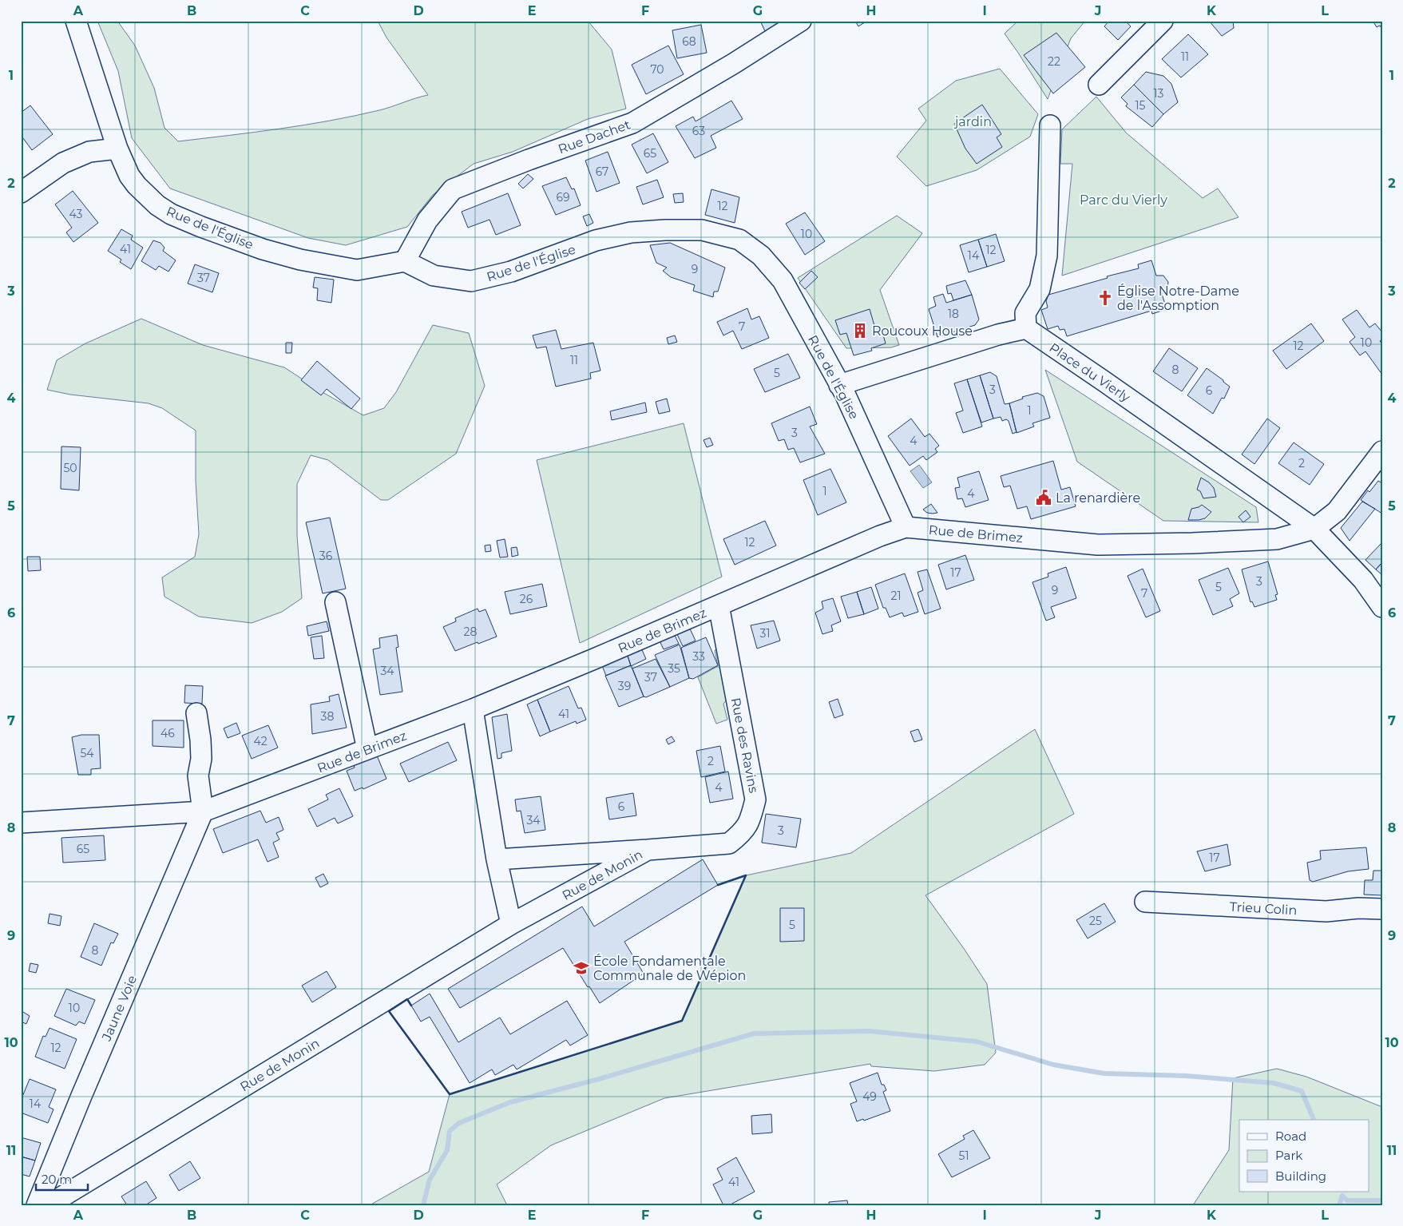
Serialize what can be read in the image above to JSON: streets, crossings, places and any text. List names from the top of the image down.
{
  "streets": {
    "street": [
      "Rue Dachet",
      "Rue de l'Église",
      "Place du Vierly",
      "Rue de Brimez",
      "Rue des Ravins",
      "Rue de Monin",
      "Trieu Colin",
      "Jaune Voie"
    ]
  },
  "crossings": [
    ["Rue Dachet", "Rue de l'Église"],
    ["Rue de l'Église", "Rue de Brimez"],
    ["Place du Vierly", "Rue de Brimez"],
    ["Rue de Brimez", "Rue des Ravins"],
    ["Rue de Brimez", "Jaune Voie"],
    ["Rue des Ravins", "Rue de Monin"]
  ],
  "parks": ["jardin", "Parc du Vierly"],
  "places": {
    "church": ["Église Notre-Dame de l'Assomption"],
    "building": ["Roucoux House"],
    "public building": ["La renardière"],
    "school or university": ["École Fondamentale Communale de Wépion"]
  },
  "house_numbers": [
    "68",
    "11",
    "22",
    "70",
    "13",
    "15",
    "63",
    "65",
    "67",
    "69",
    "12",
    "43",
    "10",
    "41",
    "12",
    "14",
    "9",
    "37",
    "18",
    "7",
    "10",
    "12",
    "11",
    "8",
    "5",
    "3",
    "6",
    "1",
    "3",
    "4",
    "2",
    "50",
    "1",
    "4",
    "12",
    "36",
    "17",
    "3",
    "5",
    "9",
    "7",
    "21",
    "26",
    "28",
    "31",
    "33",
    "35",
    "34",
    "37",
    "39",
    "41",
    "38",
    "46",
    "42",
    "54",
    "2",
    "4",
    "6",
    "34",
    "3",
    "65",
    "17",
    "25",
    "5",
    "8",
    "10",
    "12",
    "49",
    "14",
    "51",
    "41"
  ],
  "legend": ["Road", "Park", "Building"],
  "scale_bar": "20 m",
  "grid": {
    "columns": [
      "A",
      "B",
      "C",
      "D",
      "E",
      "F",
      "G",
      "H",
      "I",
      "J",
      "K",
      "L"
    ],
    "rows": [
      "1",
      "2",
      "3",
      "4",
      "5",
      "6",
      "7",
      "8",
      "9",
      "10",
      "11"
    ]
  }
}
